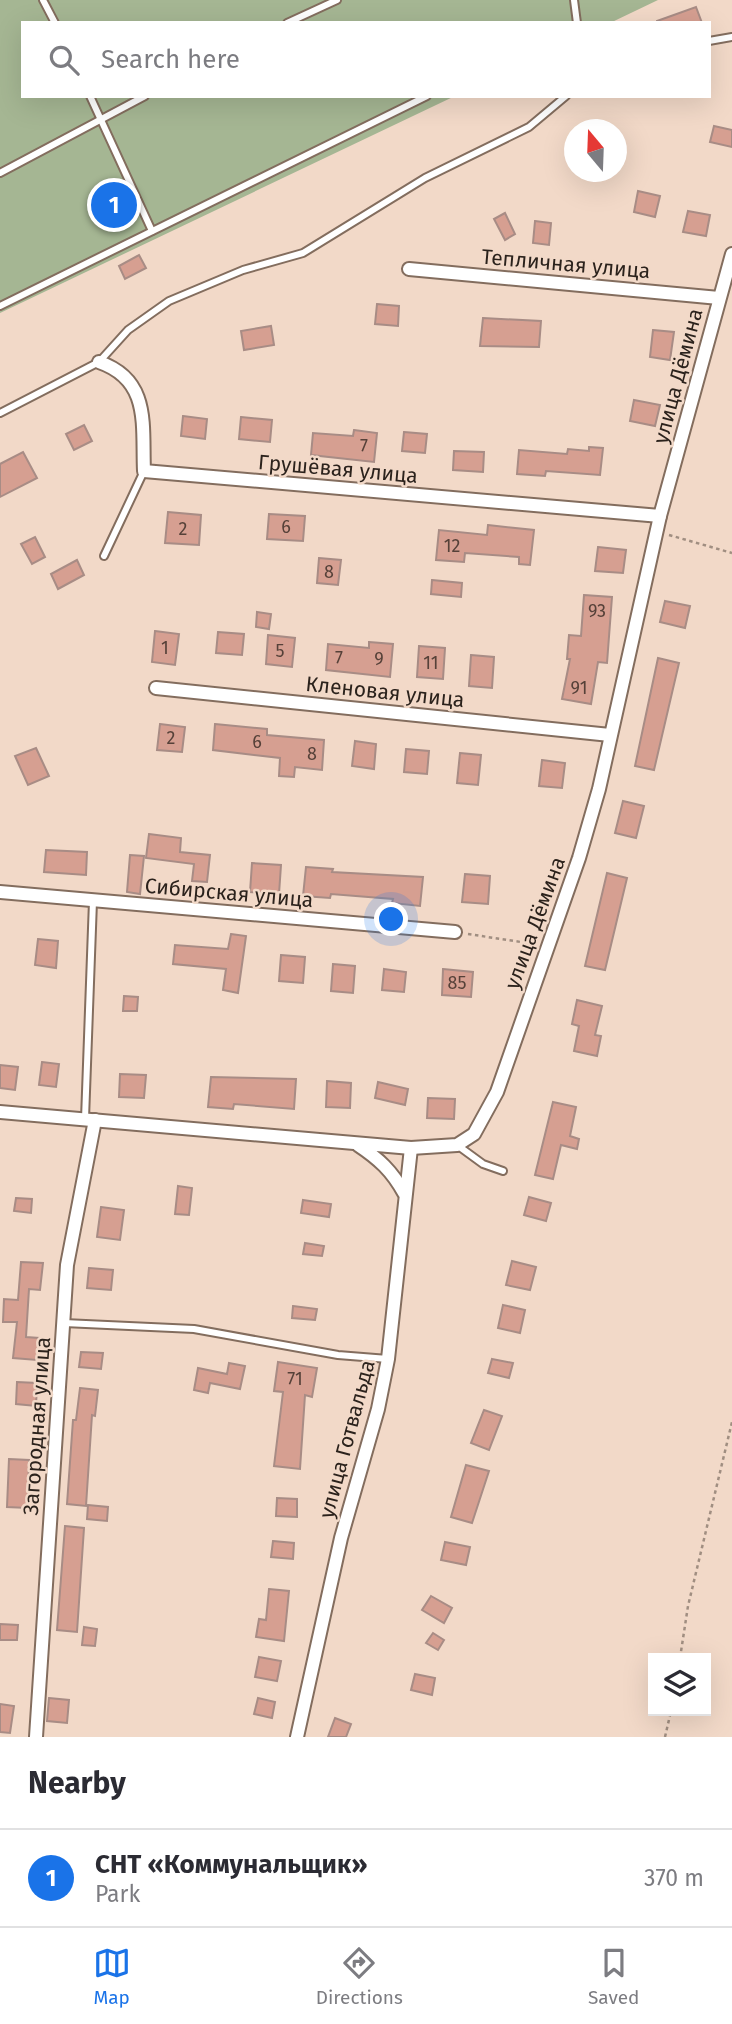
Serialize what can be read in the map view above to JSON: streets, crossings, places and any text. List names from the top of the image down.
{
  "streets": {
    "street": [
      "Тепличная улица",
      "улица Дёмина",
      "Грушёвая улица",
      "Кленовая улица",
      "Сибирская улица",
      "Загородная улица",
      "улица Готвальда"
    ]
  },
  "crossings": [
    ["Тепличная улица", "улица Дёмина"],
    ["улица Дёмина", "Грушёвая улица"],
    ["улица Дёмина", "Кленовая улица"]
  ],
  "house_numbers": [
    "7",
    "6",
    "2",
    "12",
    "8",
    "93",
    "1",
    "5",
    "7",
    "9",
    "11",
    "91",
    "2",
    "6",
    "8",
    "85",
    "71"
  ],
  "north": "top",
  "page": {
    "search": "Search here",
    "pins": "1",
    "heading": "Nearby",
    "list": [
      {
        "mark": "1",
        "name": "СНТ «Коммунальщик»",
        "note": "Park",
        "value": "370 m"
      }
    ],
    "nav": ["Map", "Directions", "Saved"]
  }
}
